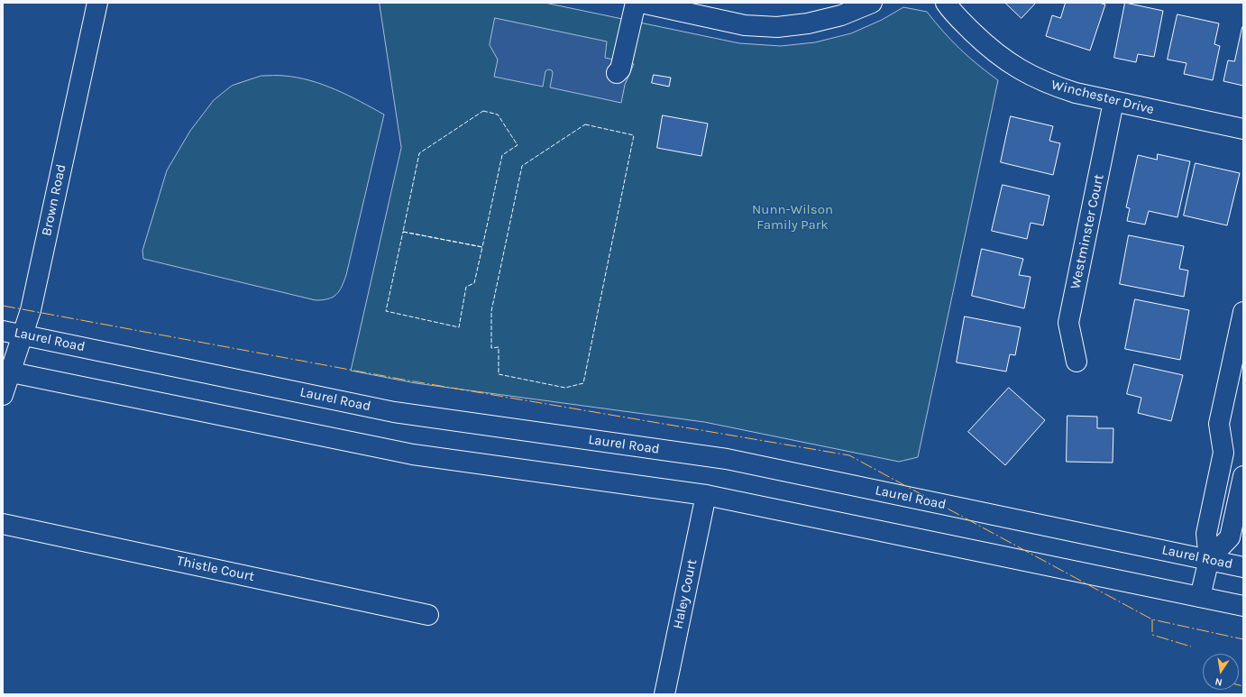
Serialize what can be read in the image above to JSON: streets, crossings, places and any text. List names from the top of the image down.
{
  "streets": {
    "main road": [
      "Winchester Drive",
      "Brown Road",
      "Westminster Court",
      "Laurel Road",
      "Thistle Court",
      "Haley Court"
    ]
  },
  "crossings": [
    ["Winchester Drive", "Westminster Court"],
    ["Brown Road", "Laurel Road"]
  ],
  "parks": ["Nunn-Wilson Family Park"],
  "north": "bottom"
}
